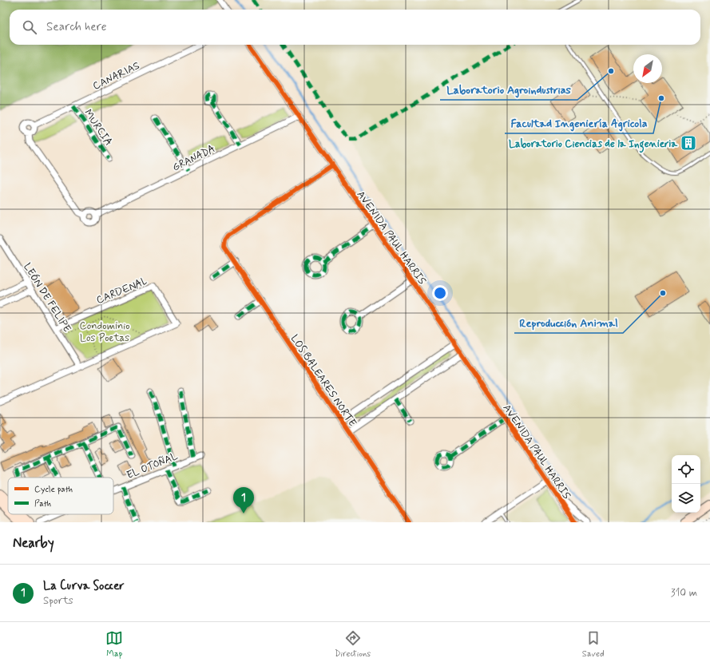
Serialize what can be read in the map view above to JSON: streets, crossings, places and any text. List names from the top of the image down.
{
  "streets": {
    "street": [
      "CANARIAS",
      "MURCIA",
      "GRANADA",
      "AVENIDA PAUL HARRIS",
      "CARDENAL",
      "LEÓN DE FELIPE",
      "LOS BALEARES NORTE",
      "EL OTOÑAL"
    ]
  },
  "crossings": [
    ["CANARIAS", "MURCIA"],
    ["CANARIAS", "GRANADA"],
    ["GRANADA", "AVENIDA PAUL HARRIS"],
    ["AVENIDA PAUL HARRIS", "LOS BALEARES NORTE"],
    ["CARDENAL", "LEÓN DE FELIPE"]
  ],
  "parks": ["Condominio Los Poetas"],
  "places": {
    "other": ["Laboratorio Agroindustrias", "Facultad Ingeniería Agricola", "Reproducción Animal"],
    "building": ["Laboratorio Ciencias de la Ingenieria"]
  },
  "legend": ["Cycle path", "Path"],
  "north": "bottom left",
  "page": {
    "search": "Search here",
    "pins": "1",
    "heading": "Nearby",
    "list": [
      {
        "mark": "1",
        "name": "La Curva Soccer",
        "note": "Sports",
        "value": "310 m"
      }
    ],
    "nav": ["Map", "Directions", "Saved"]
  }
}
